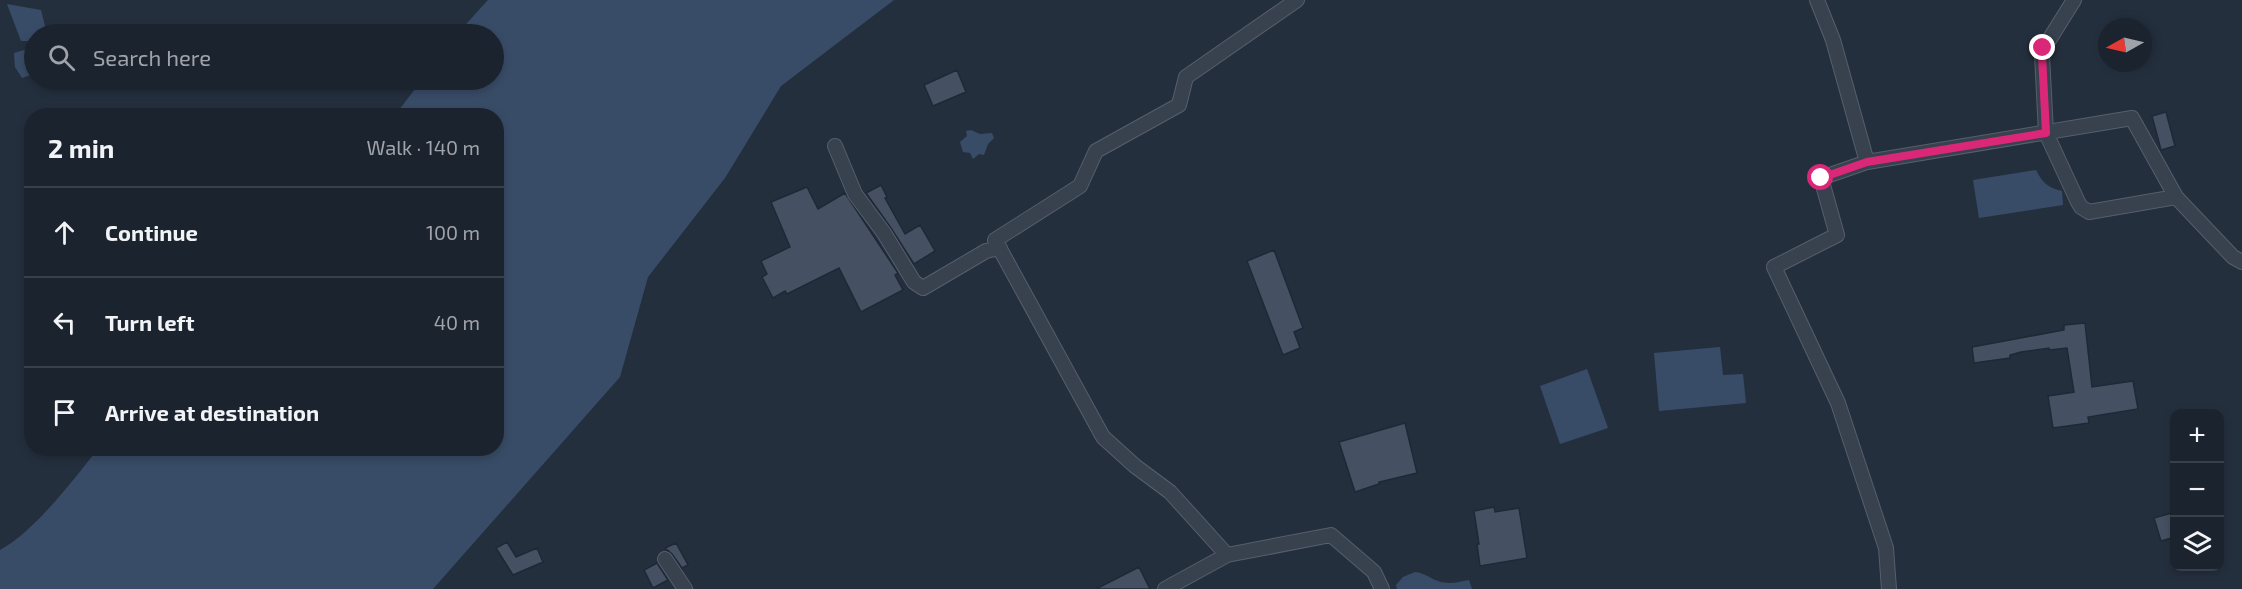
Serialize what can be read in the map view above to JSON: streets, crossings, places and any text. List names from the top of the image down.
{
  "north": "left",
  "page": {
    "search": "Search here",
    "heading": ["2 min", "Walk · 140 m"],
    "list": [
      ["Continue", "100 m"],
      ["Turn left", "40 m"],
      "Arrive at destination"
    ],
    "map_buttons": ["+", "−"]
  }
}
